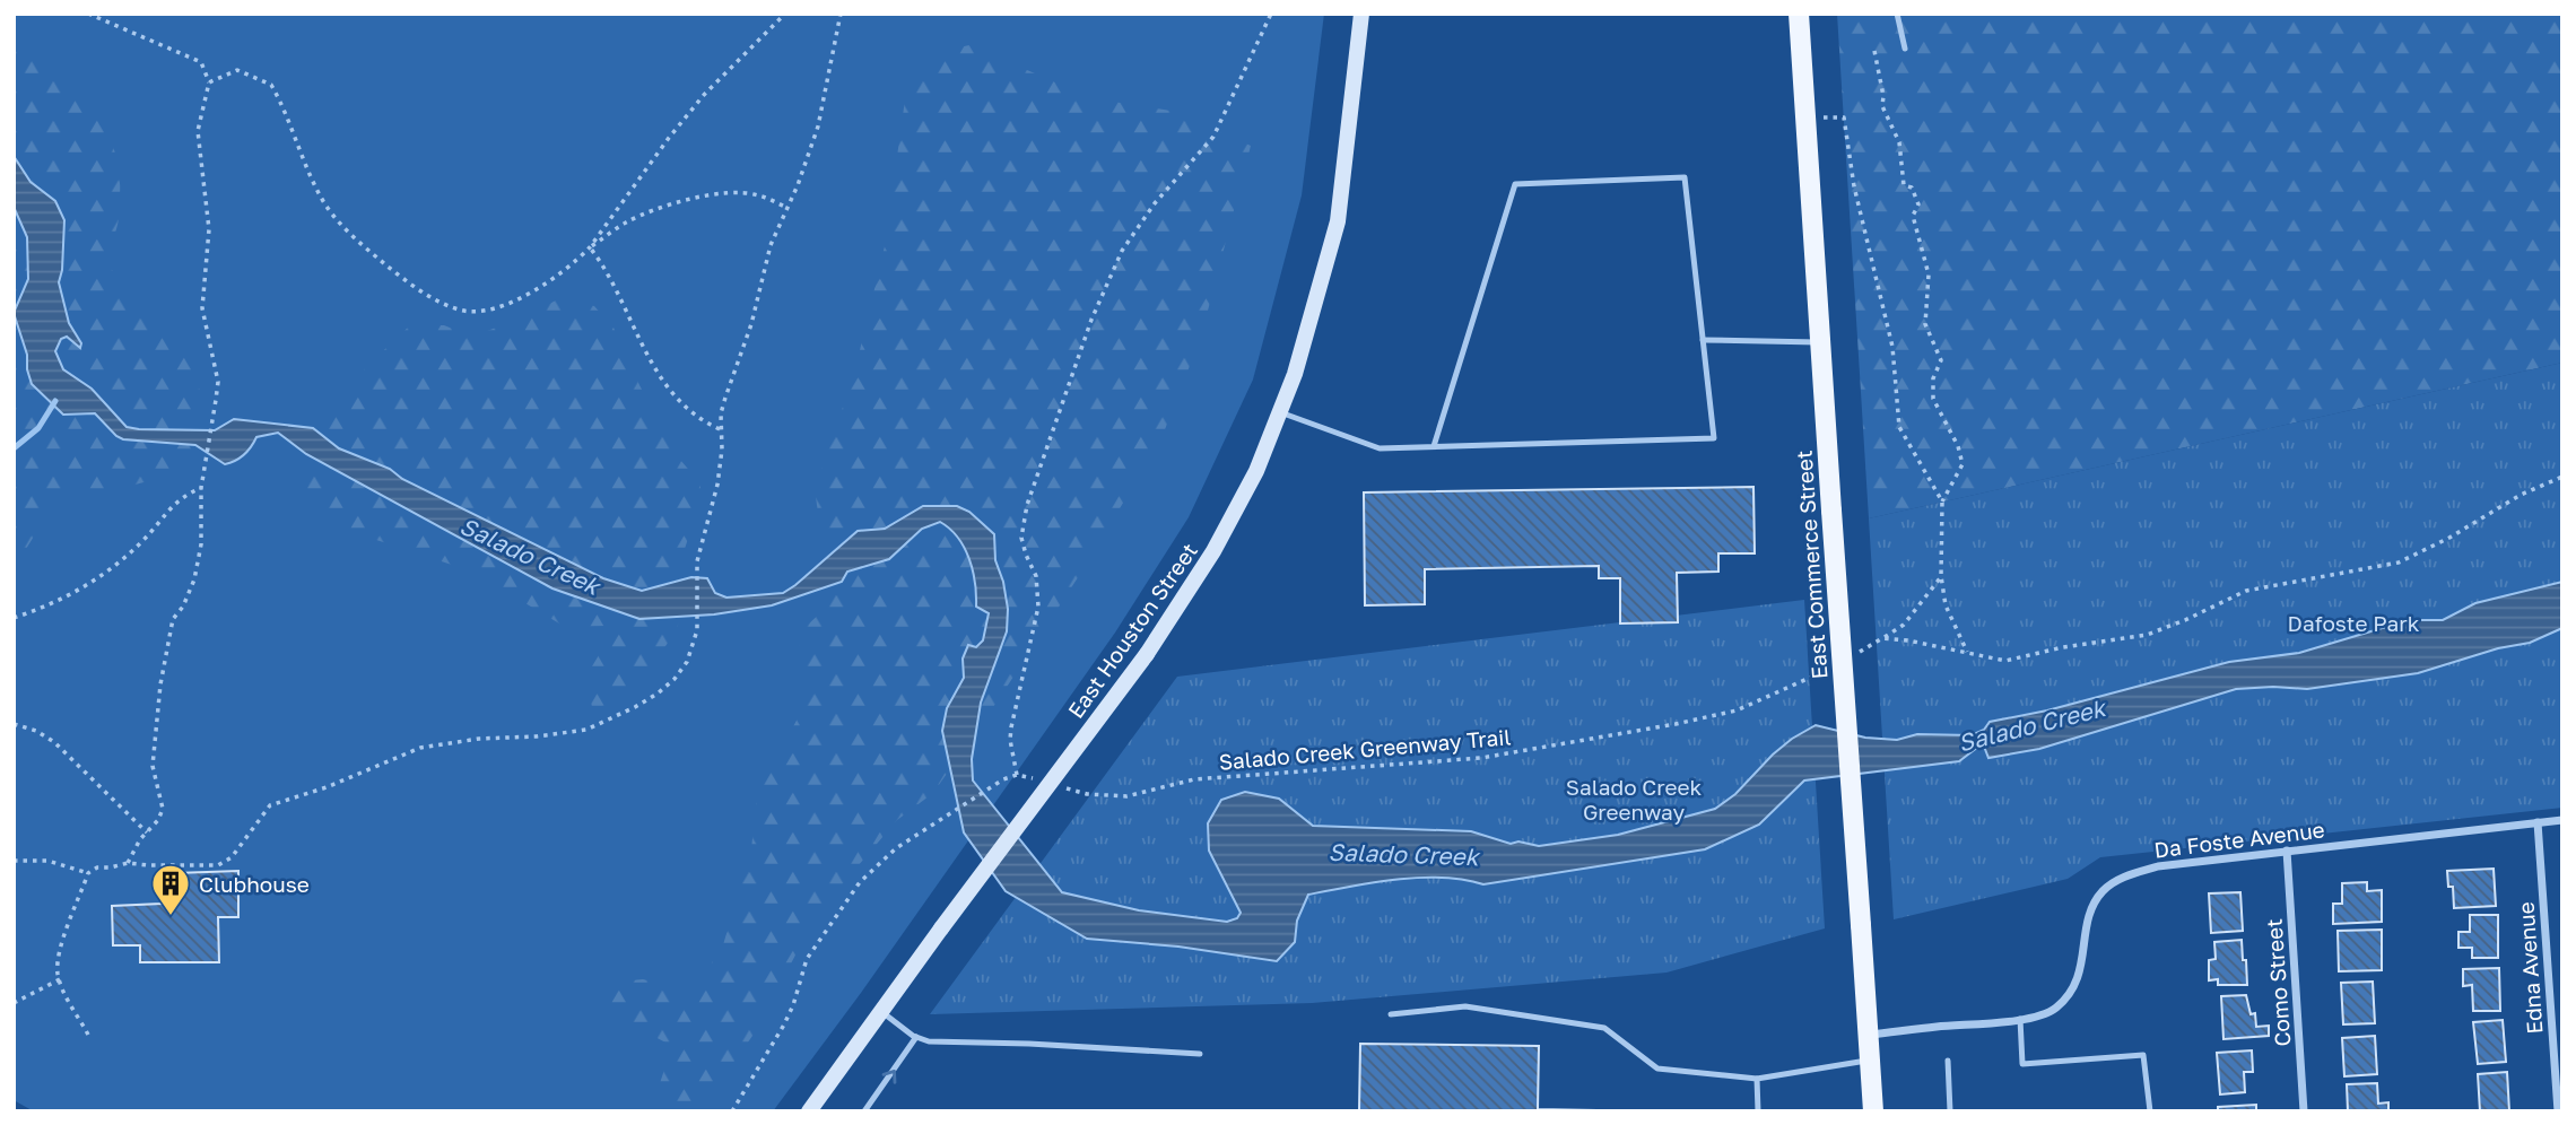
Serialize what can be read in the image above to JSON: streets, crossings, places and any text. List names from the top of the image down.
{
  "streets": {
    "main road": ["East Commerce Street", "East Houston Street"],
    "street": ["Da Foste Avenue", "Edna Avenue", "Como Street"],
    "path": ["Salado Creek Greenway Trail"]
  },
  "crossings": [
    ["East Commerce Street", "Da Foste Avenue"],
    ["Da Foste Avenue", "Edna Avenue"],
    ["Da Foste Avenue", "Como Street"]
  ],
  "water": ["Salado Creek"],
  "parks": ["Dafoste Park", "Salado Creek Greenway"],
  "places": {
    "building": ["Clubhouse"]
  }
}
